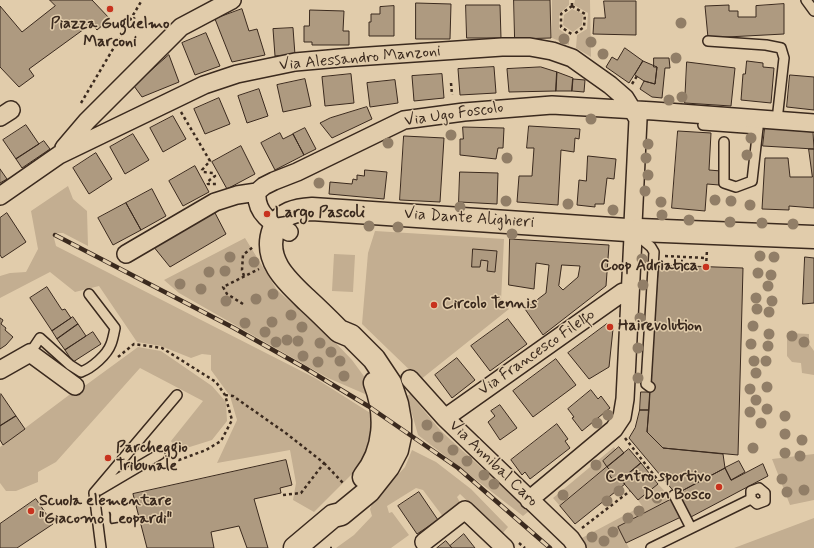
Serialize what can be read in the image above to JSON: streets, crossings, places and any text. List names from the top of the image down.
{
  "streets": {
    "street": [
      "Via Alessandro Manzoni",
      "Via Ugo Foscolo",
      "Via Dante Alighieri",
      "Via Francesco Filelfo",
      "Via Annibal Caro"
    ]
  },
  "crossings": [
    ["Via Alessandro Manzoni", "Via Ugo Foscolo"],
    ["Via Francesco Filelfo", "Via Annibal Caro"]
  ],
  "places": [
    "Piazza Guglielmo Marconi",
    "Largo Pascoli",
    "Coop Adriatica",
    "Circolo Tennis",
    "Hairevolution",
    "Parcheggio Tribunale",
    "Centro sportivo Don Bosco",
    "Scuola elementare \"Giacomo Leopardi\""
  ]
}
